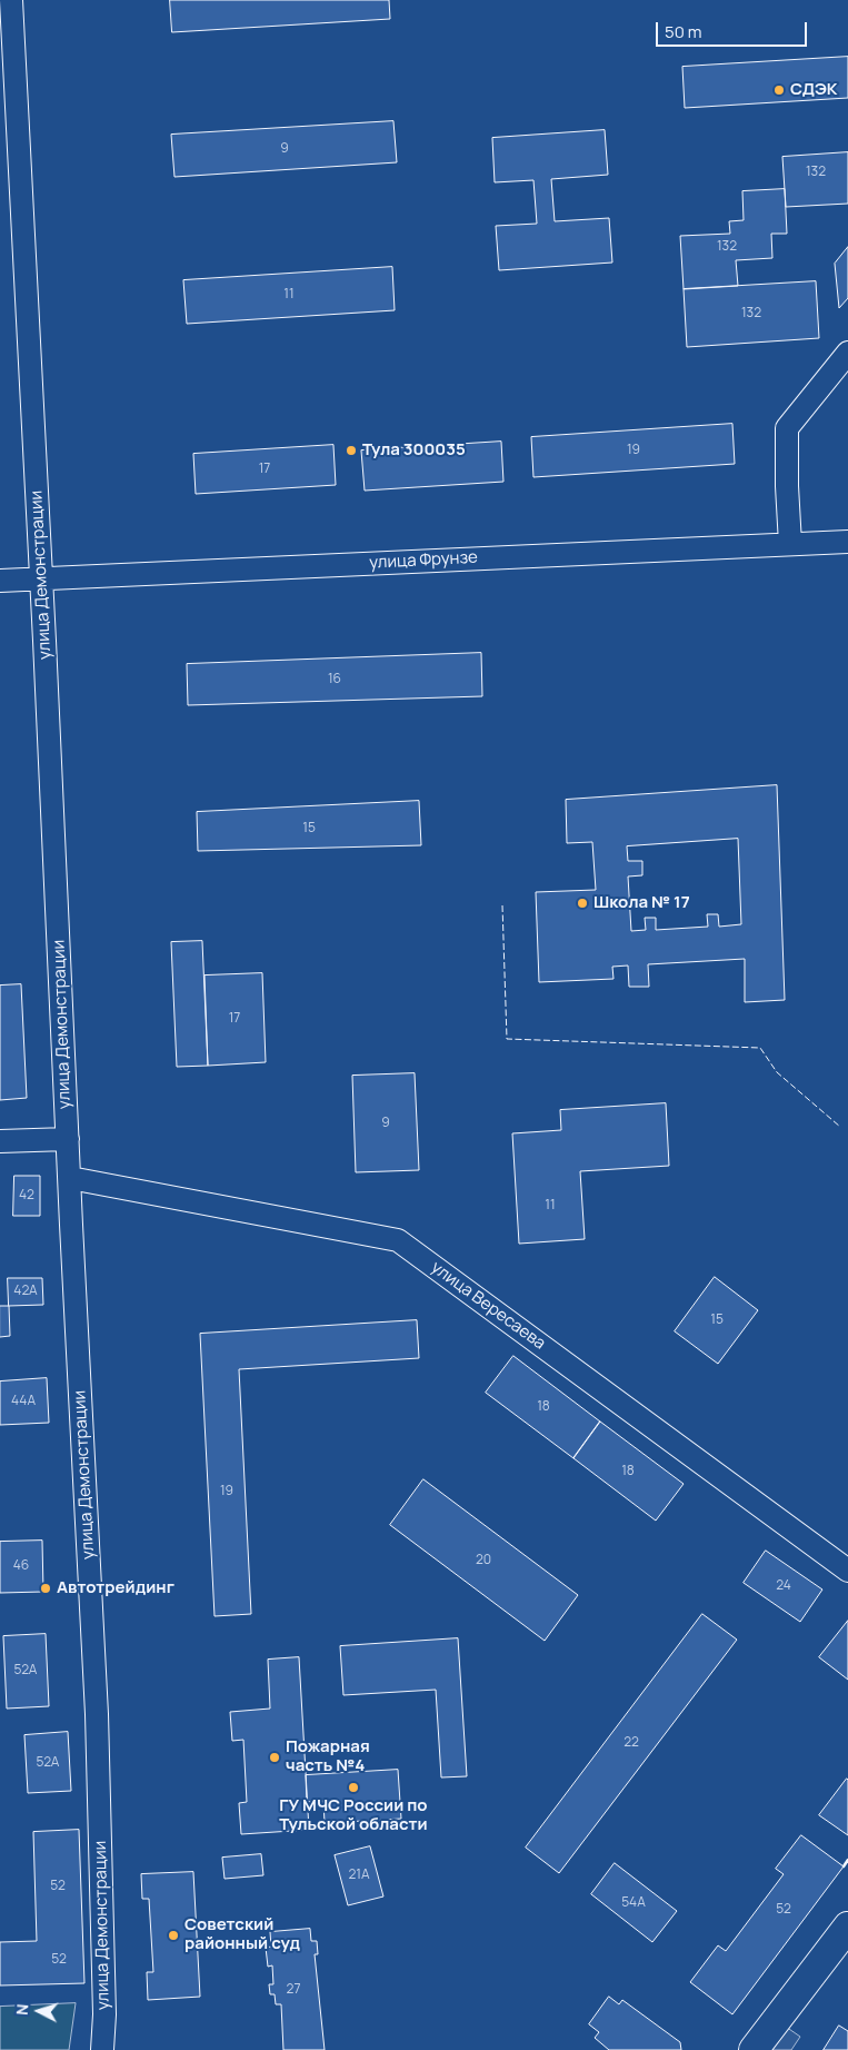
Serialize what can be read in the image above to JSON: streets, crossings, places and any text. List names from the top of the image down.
{
  "streets": {
    "street": ["улица Фрунзе", "улица Демонстрации", "улица Вересаева"]
  },
  "crossings": [
    ["улица Фрунзе", "улица Демонстрации"],
    ["улица Демонстрации", "улица Вересаева"]
  ],
  "places": [
    "СДЭК",
    "Тула 300035",
    "Школа № 17",
    "Автотрейдинг",
    "Пожарная часть №4",
    "ГУ МЧС России по Тульской области",
    "Советский районный суд"
  ],
  "house_numbers": [
    "9",
    "132",
    "132",
    "11",
    "132",
    "19",
    "17",
    "16",
    "15",
    "17",
    "9",
    "42",
    "11",
    "42А",
    "15",
    "44А",
    "18",
    "18",
    "19",
    "20",
    "46",
    "24",
    "52А",
    "22",
    "52А",
    "21А",
    "52",
    "54А",
    "52",
    "52",
    "27"
  ],
  "scale_bar": "50 m",
  "north": "left"
}
